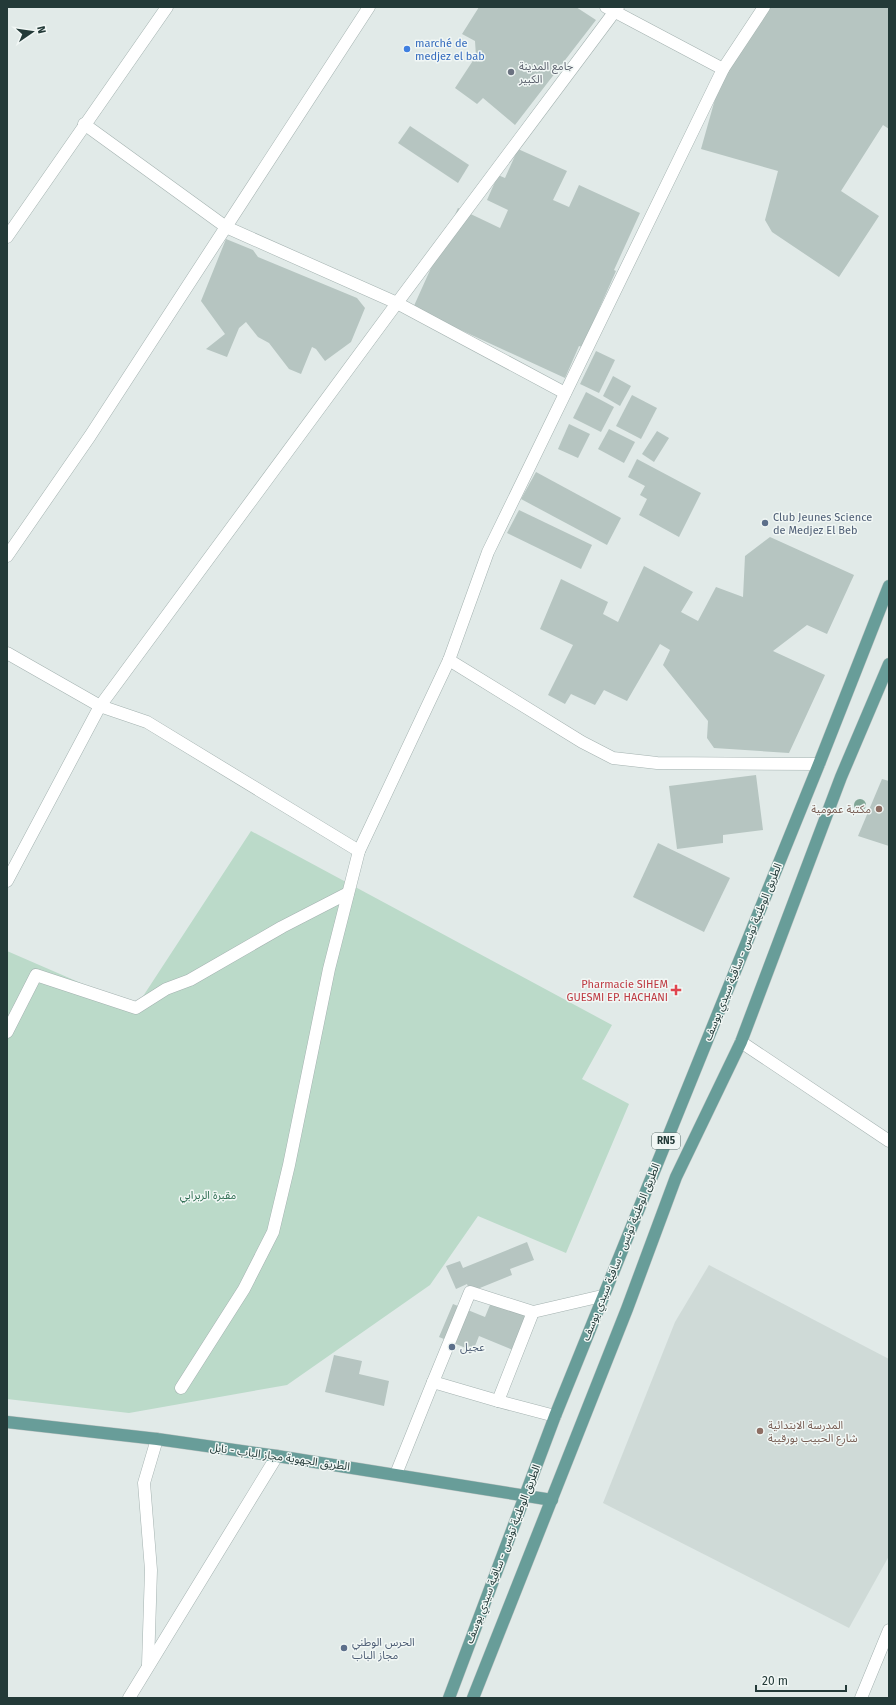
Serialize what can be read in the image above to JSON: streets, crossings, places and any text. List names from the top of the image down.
{
  "streets": {
    "main road": ["الطريق الوطنية تونس - ساقية سيدي يوسف", "RN5", "الطريق الجهوية مجاز الباب - نابل"]
  },
  "crossings": [
    ["الطريق الوطنية تونس - ساقية سيدي يوسف", "الطريق الجهوية مجاز الباب - نابل"]
  ],
  "parks": ["مقبرة الربرابي"],
  "places": {
    "other": [
      "marché de medjez el bab",
      "جامع المدينة الكبير",
      "Club Jeunes Science de Medjez El Beb",
      "مكتبة عمومية",
      "عجيل",
      "المدرسة الابتدائية شارع الحبيب بورقيبة",
      "الحرس الوطني مجاز الباب"
    ],
    "health": ["Pharmacie SIHEM GUESMI EP. HACHANI"]
  },
  "scale_bar": "20 m",
  "north": "right"
}
